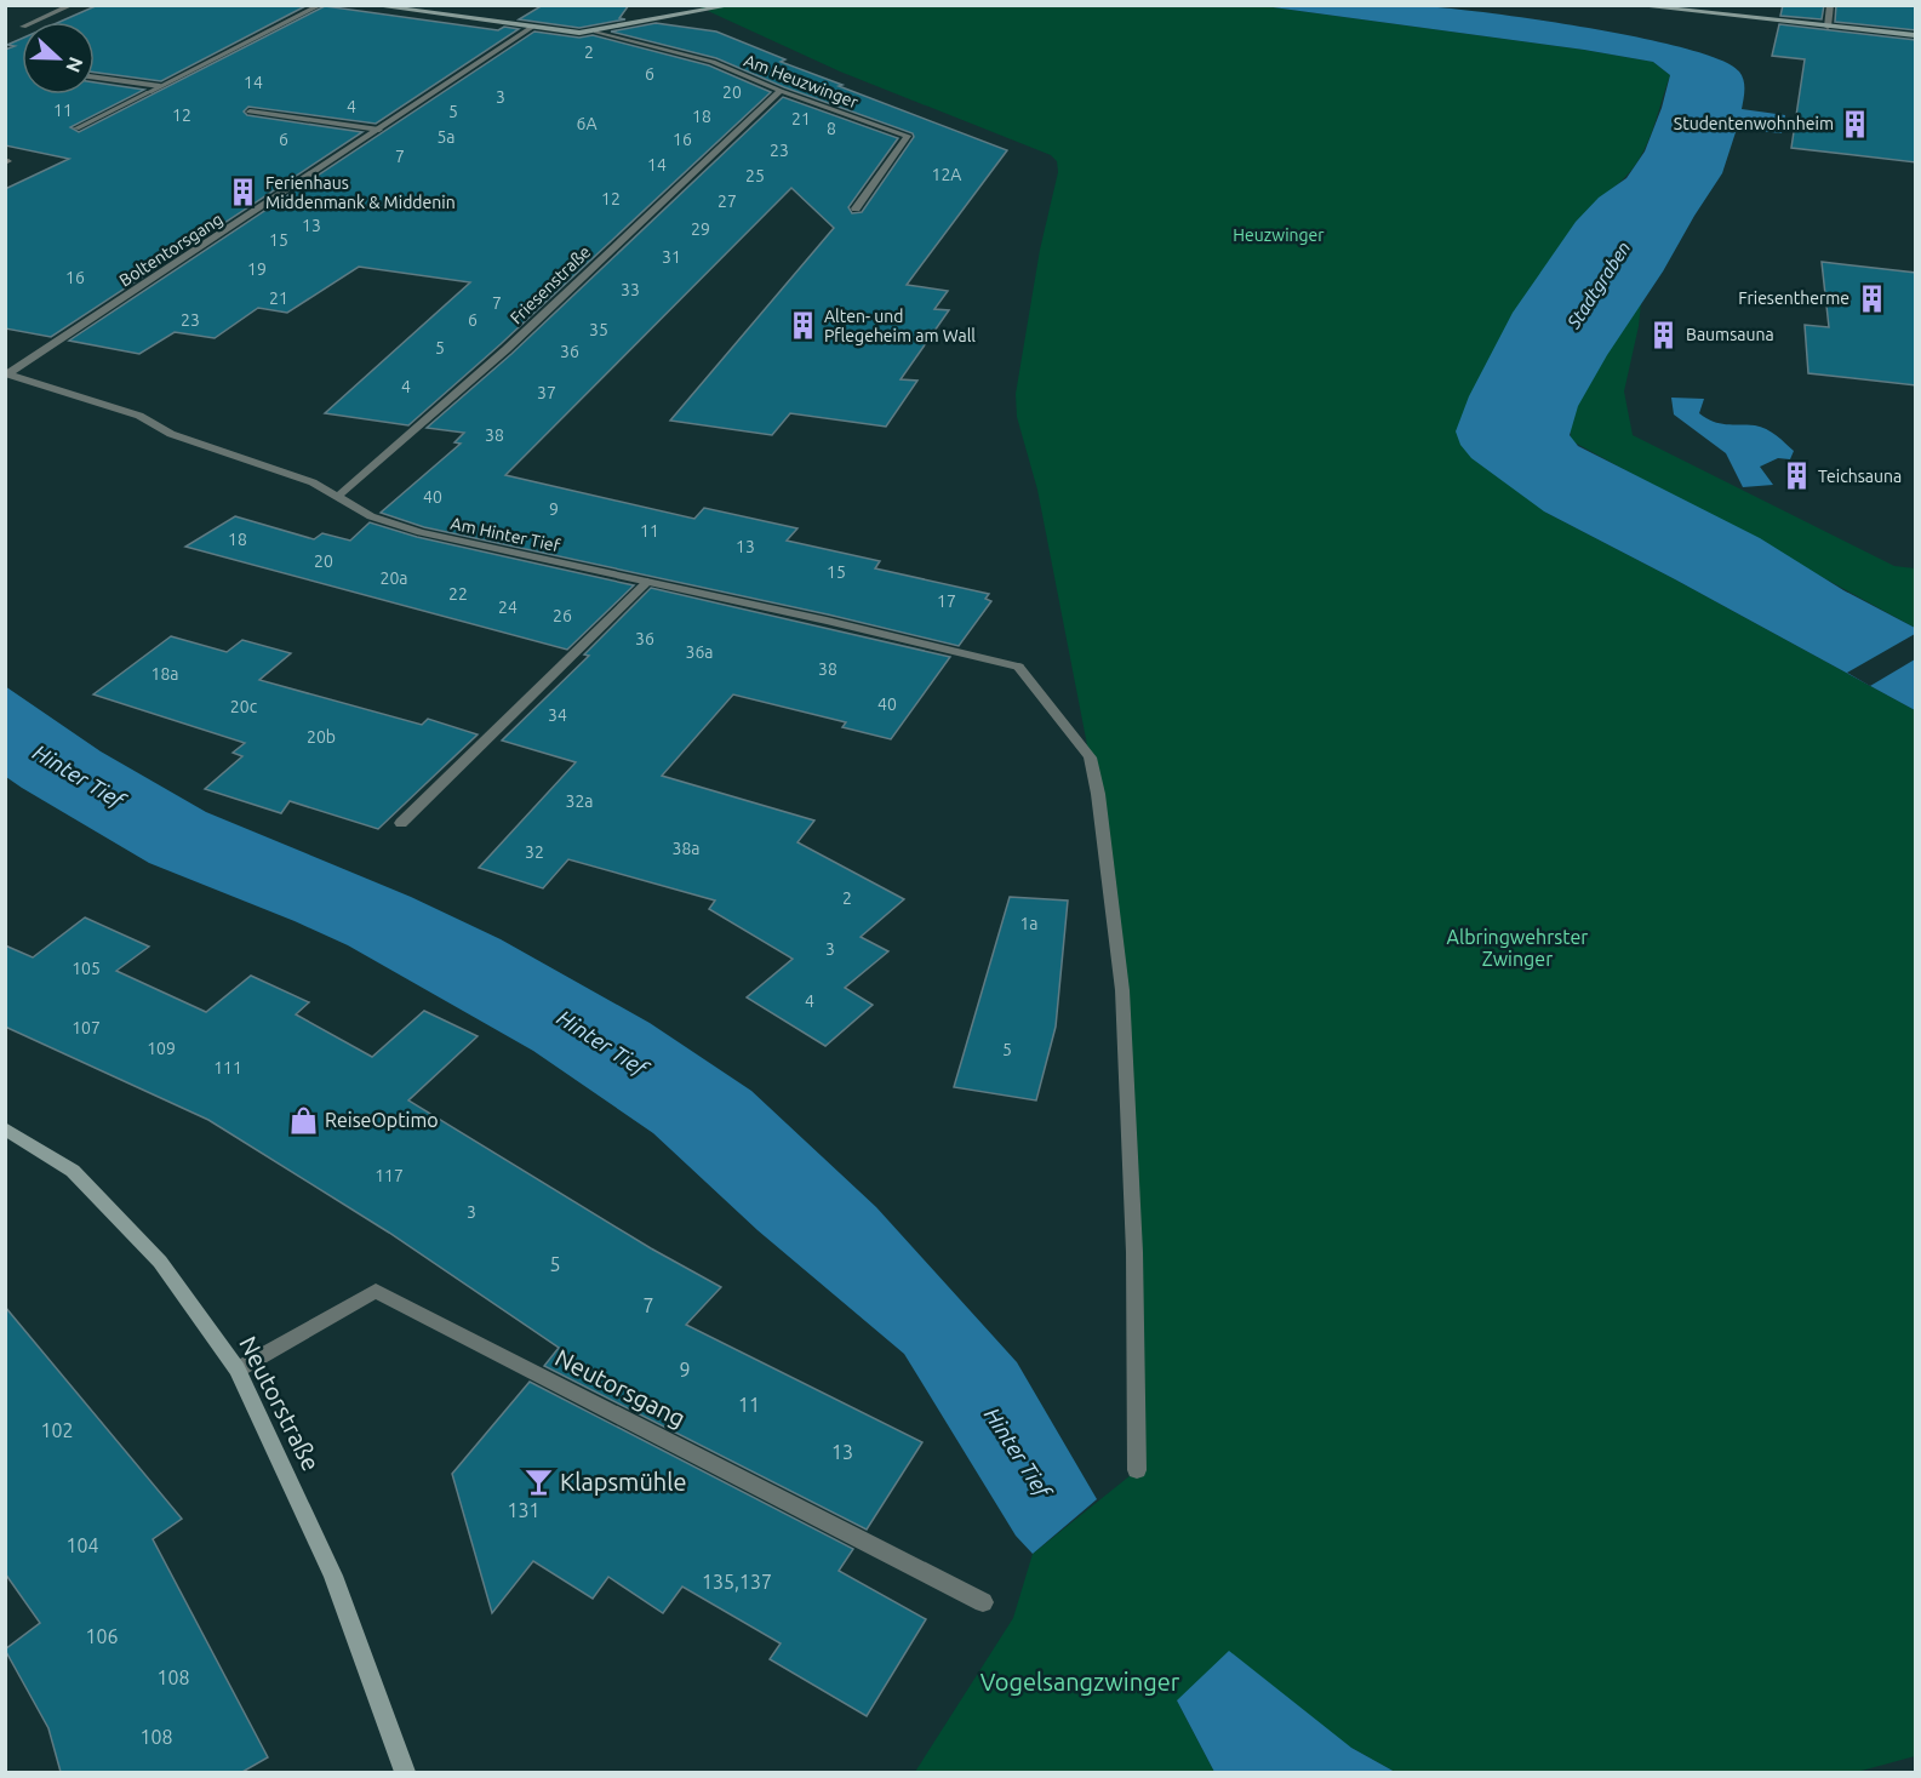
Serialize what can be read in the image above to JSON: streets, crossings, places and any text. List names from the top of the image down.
{
  "streets": {
    "street": [
      "Am Heuzwinger",
      "Boltentorsgang",
      "Friesenstraße",
      "Am Hinter Tief",
      "Neutorsgang",
      "Neutorstraße"
    ]
  },
  "crossings": [
    ["Am Heuzwinger", "Friesenstraße"],
    ["Boltentorsgang", "Am Hinter Tief"],
    ["Friesenstraße", "Am Hinter Tief"],
    ["Neutorsgang", "Neutorstraße"]
  ],
  "water": ["Stadtgraben", "Hinter Tief"],
  "parks": ["Heuzwinger", "Albringwehrster Zwinger", "Vogelsangzwinger"],
  "places": {
    "building": [
      "Studentenwohnheim",
      "Ferienhaus Middenmank & Middenin",
      "Friesentherme",
      "Alten- und Pflegeheim am Wall",
      "Baumsauna",
      "Teichsauna"
    ],
    "shop": ["ReiseOptimo"],
    "bar": ["Klapsmühle"]
  },
  "house_numbers": [
    "2",
    "6",
    "14",
    "20",
    "3",
    "4",
    "11",
    "5",
    "12",
    "18",
    "21",
    "6A",
    "8",
    "5a",
    "6",
    "16",
    "23",
    "7",
    "14",
    "12A",
    "25",
    "12",
    "27",
    "13",
    "29",
    "15",
    "31",
    "19",
    "16",
    "33",
    "21",
    "7",
    "23",
    "6",
    "35",
    "5",
    "36",
    "4",
    "37",
    "38",
    "40",
    "9",
    "11",
    "18",
    "13",
    "20",
    "15",
    "20a",
    "22",
    "17",
    "24",
    "26",
    "36",
    "36a",
    "38",
    "18a",
    "40",
    "20c",
    "34",
    "20b",
    "32a",
    "38a",
    "32",
    "2",
    "1a",
    "3",
    "105",
    "4",
    "107",
    "109",
    "5",
    "111",
    "117",
    "3",
    "5",
    "7",
    "9",
    "11",
    "102",
    "13",
    "131",
    "104",
    "135,137",
    "106",
    "108",
    "108"
  ],
  "north": "right"
}
